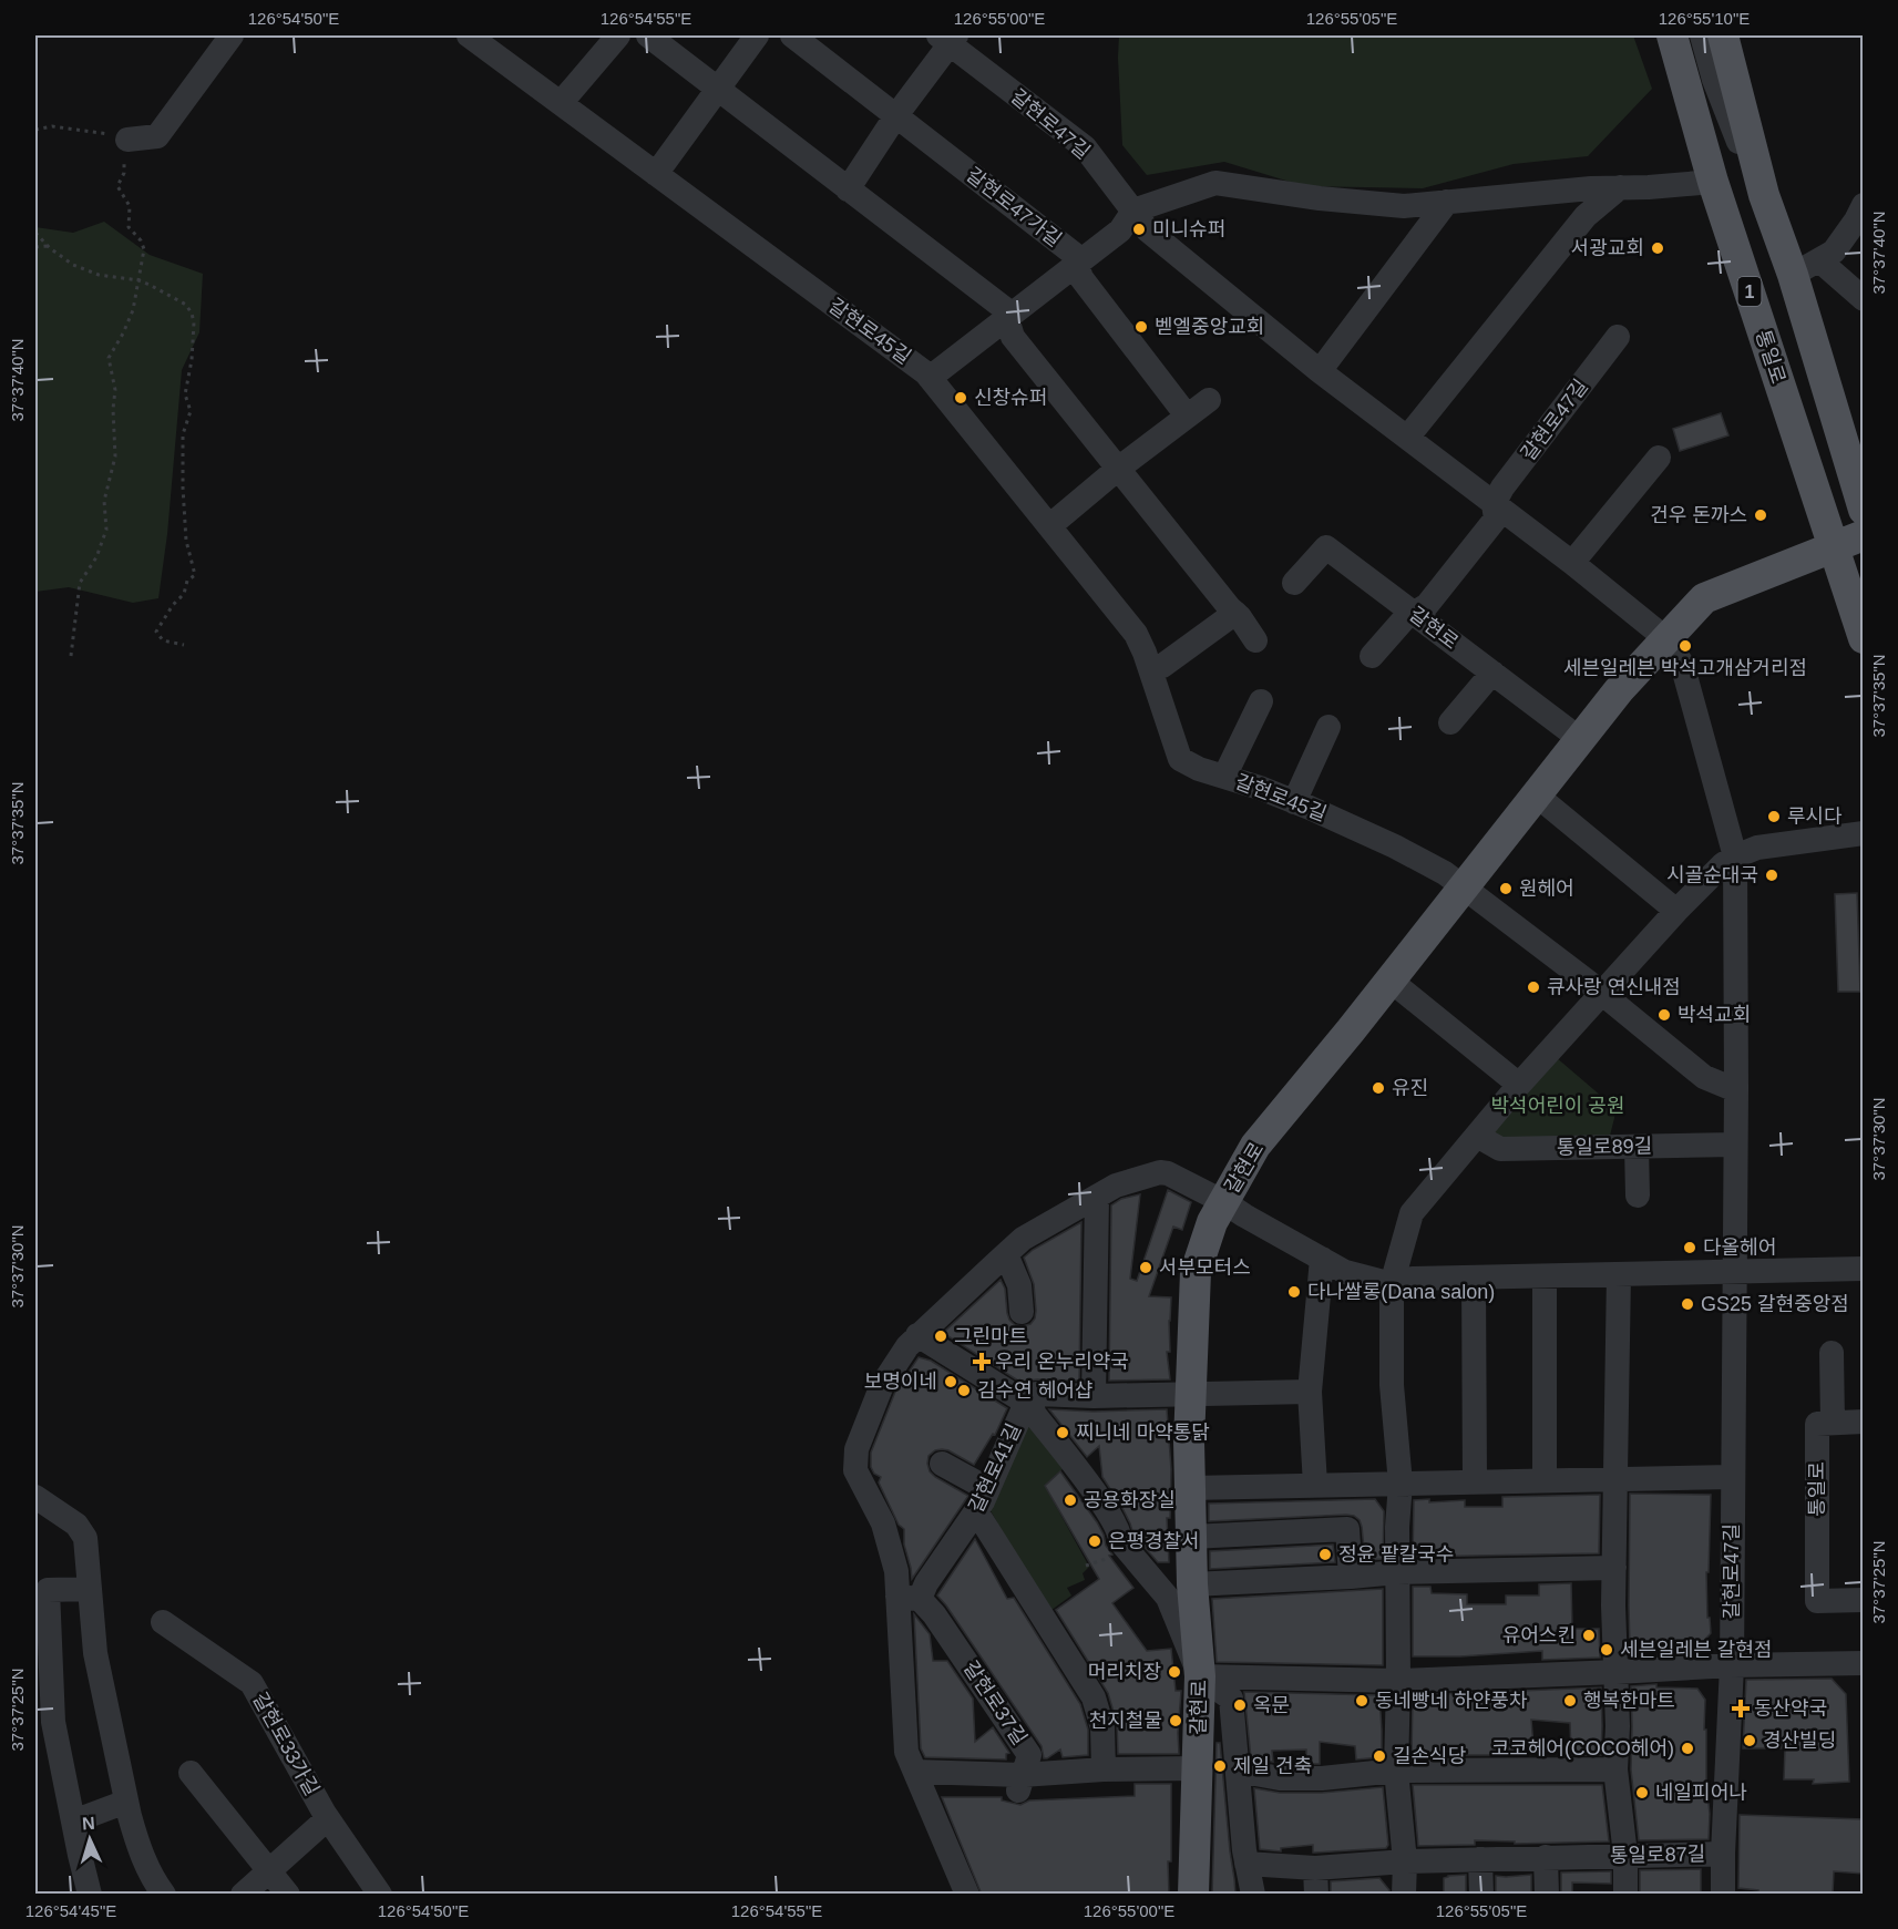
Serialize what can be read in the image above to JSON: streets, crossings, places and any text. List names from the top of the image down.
{
  "streets": {
    "main road": ["1", "통일로", "갈현로"],
    "street": [
      "갈현로47길",
      "갈현로47가길",
      "갈현로45길",
      "통일로89길",
      "갈현로41길",
      "갈현로37길",
      "갈현로33가길",
      "통일로87길"
    ]
  },
  "crossings": [
    ["갈현로47길", "갈현로"],
    ["갈현로47길", "통일로87길"],
    ["갈현로45길", "갈현로"],
    ["통일로", "갈현로"],
    ["갈현로", "갈현로41길"],
    ["갈현로41길", "갈현로37길"]
  ],
  "parks": ["박석어린이 공원"],
  "places": {
    "other": [
      "미니슈퍼",
      "서광교회",
      "벧엘중앙교회",
      "신창슈퍼",
      "건우 돈까스",
      "세븐일레븐 박석고개삼거리점",
      "루시다",
      "시골순대국",
      "원헤어",
      "큐사랑 연신내점",
      "박석교회",
      "유진",
      "다올헤어",
      "서부모터스",
      "다나쌀롱(Dana salon)",
      "GS25 갈현중앙점",
      "그린마트",
      "보명이네",
      "김수연 헤어샵",
      "찌니네 마약통닭",
      "공용화장실",
      "은평경찰서",
      "정윤 팥칼국수",
      "유어스킨",
      "세븐일레븐 갈현점",
      "머리치장",
      "동네빵네 하얀풍차",
      "행복한마트",
      "옥문",
      "천지철물",
      "경산빌딩",
      "코코헤어(COCO헤어)",
      "길손식당",
      "제일 건축",
      "네일피어나"
    ],
    "health": ["우리 온누리약국", "동산약국"]
  },
  "north": "top",
  "coordinates": [
    "126°54'50\"E",
    "126°54'55\"E",
    "126°55'00\"E",
    "126°55'05\"E",
    "126°55'10\"E",
    "37°37'40\"N",
    "37°37'35\"N",
    "37°37'30\"N",
    "37°37'25\"N",
    "126°54'45\"E"
  ]
}
